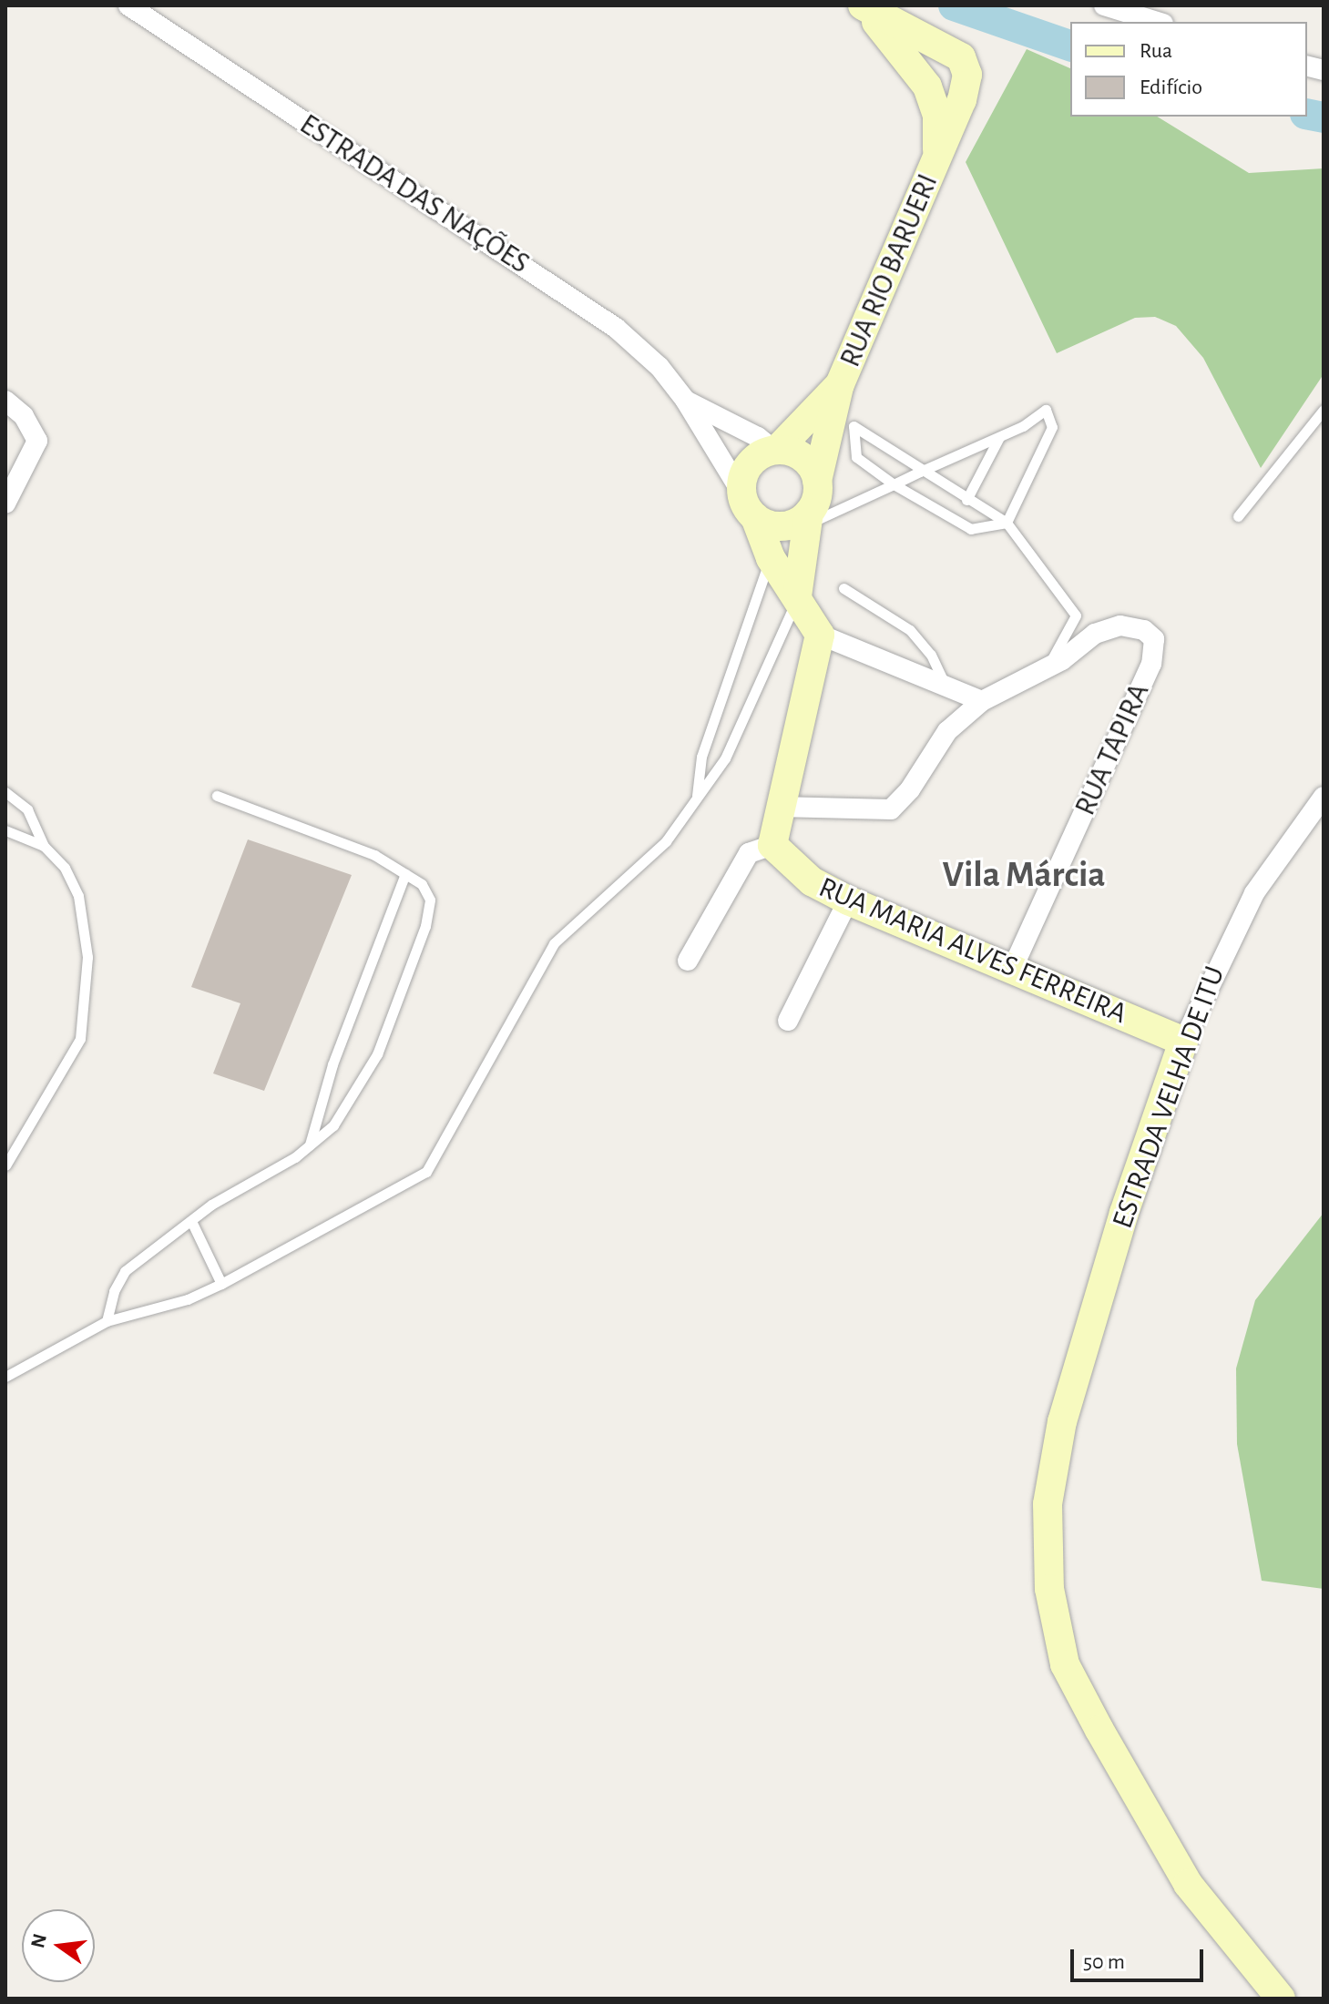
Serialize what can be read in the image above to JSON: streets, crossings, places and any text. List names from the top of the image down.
{
  "streets": {
    "street": [
      "ESTRADA DAS NAÇÕES",
      "RUA RIO BARUERI",
      "RUA TAPIRA",
      "RUA MARIA ALVES FERREIRA",
      "ESTRADA VELHA DE ITU"
    ]
  },
  "crossings": [
    ["ESTRADA DAS NAÇÕES", "RUA RIO BARUERI"],
    ["RUA TAPIRA", "RUA MARIA ALVES FERREIRA"],
    ["RUA MARIA ALVES FERREIRA", "ESTRADA VELHA DE ITU"]
  ],
  "districts": ["Vila Márcia"],
  "legend": ["Rua", "Edifício"],
  "scale_bar": "50 m",
  "north": "left"
}
